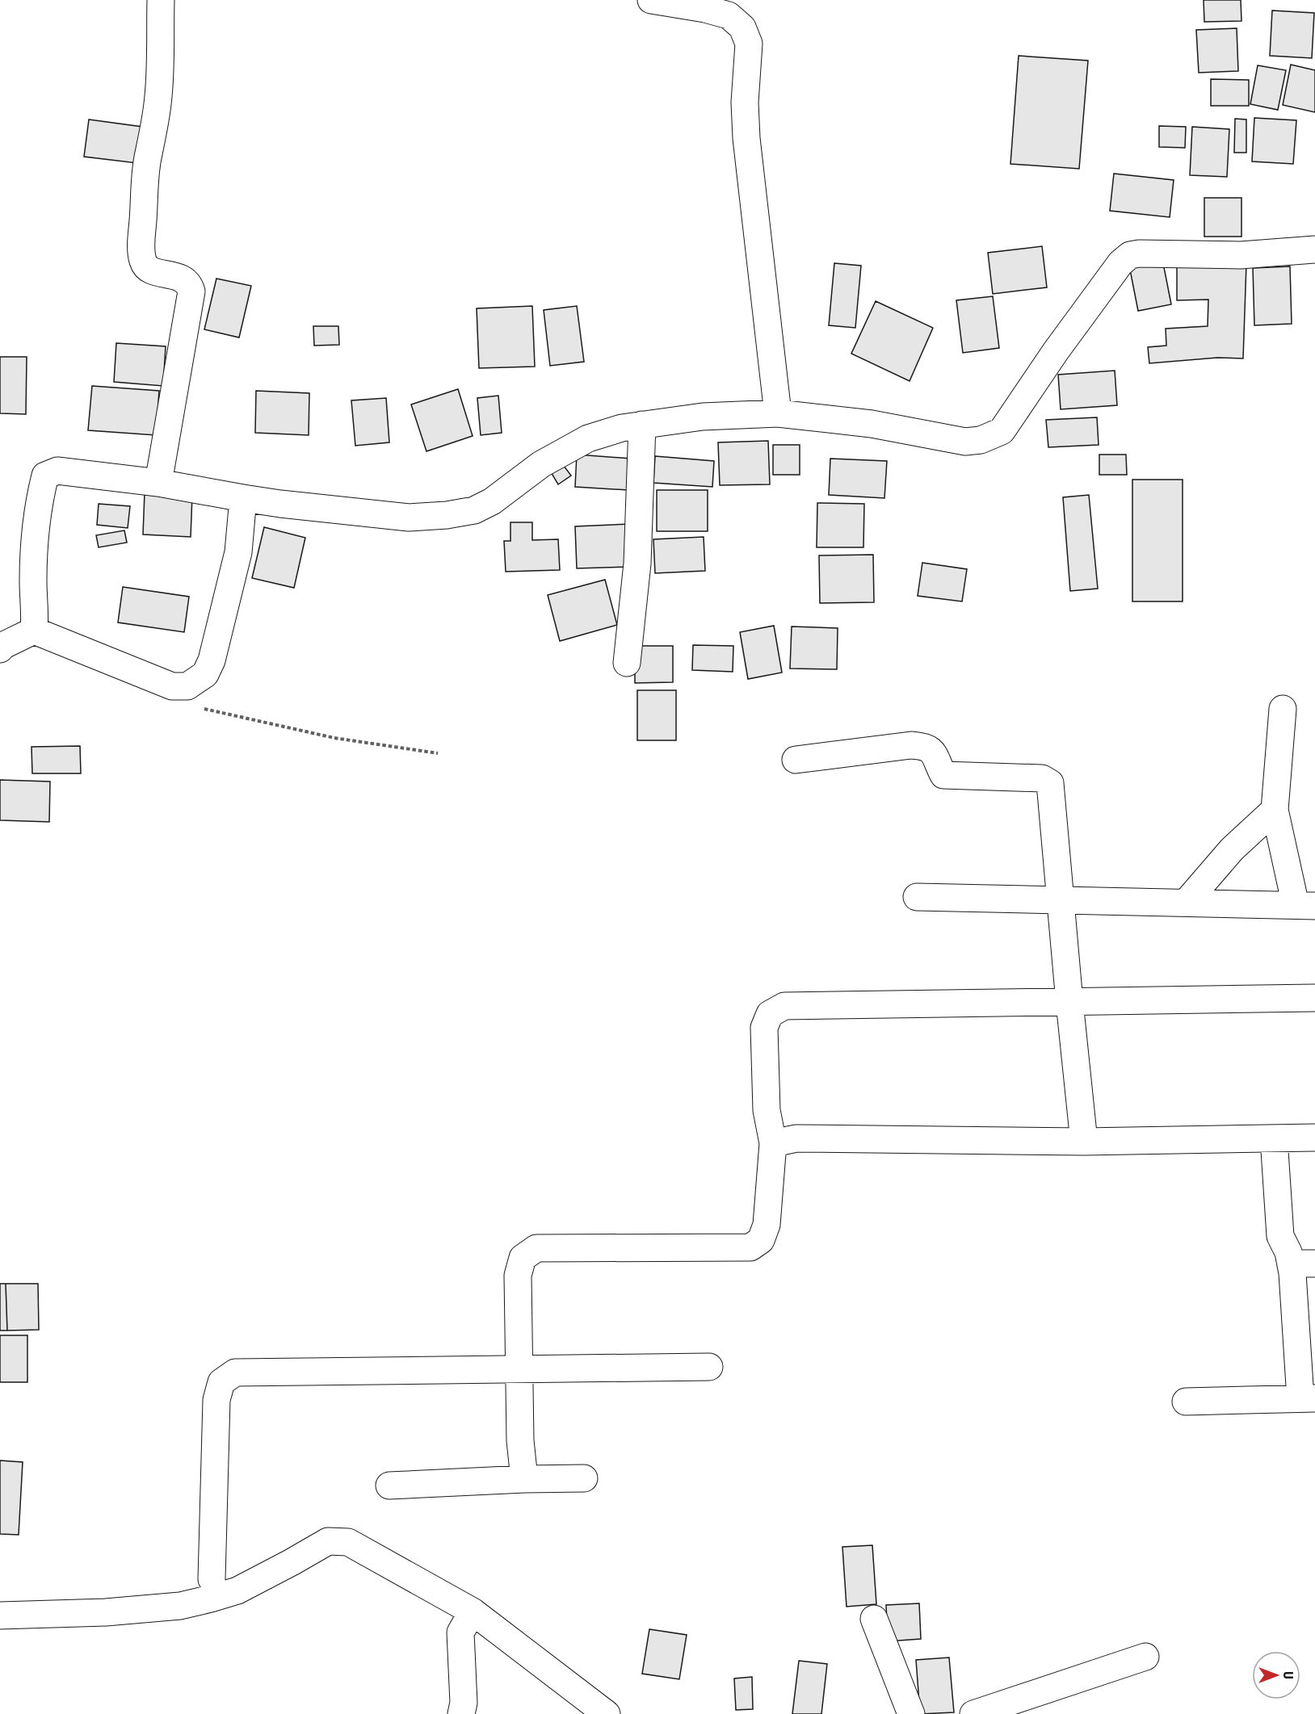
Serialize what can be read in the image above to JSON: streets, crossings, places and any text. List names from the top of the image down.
{
  "north": "right"
}
